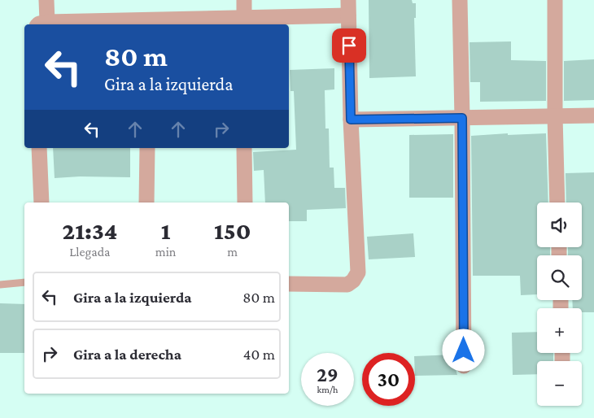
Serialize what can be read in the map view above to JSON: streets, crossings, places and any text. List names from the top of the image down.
{
  "page": {
    "turn": ["80 m", "Gira a la izquierda"],
    "map_buttons": ["+", "−"],
    "eta": [
      "21:34",
      "Llegada",
      "1",
      "min",
      "150",
      "m"
    ],
    "list": [
      {
        "name": "Gira a la izquierda",
        "value": "80 m"
      },
      {
        "name": "Gira a la derecha",
        "value": "40 m"
      }
    ],
    "speed": "29 km/h",
    "limit": "30"
  }
}
